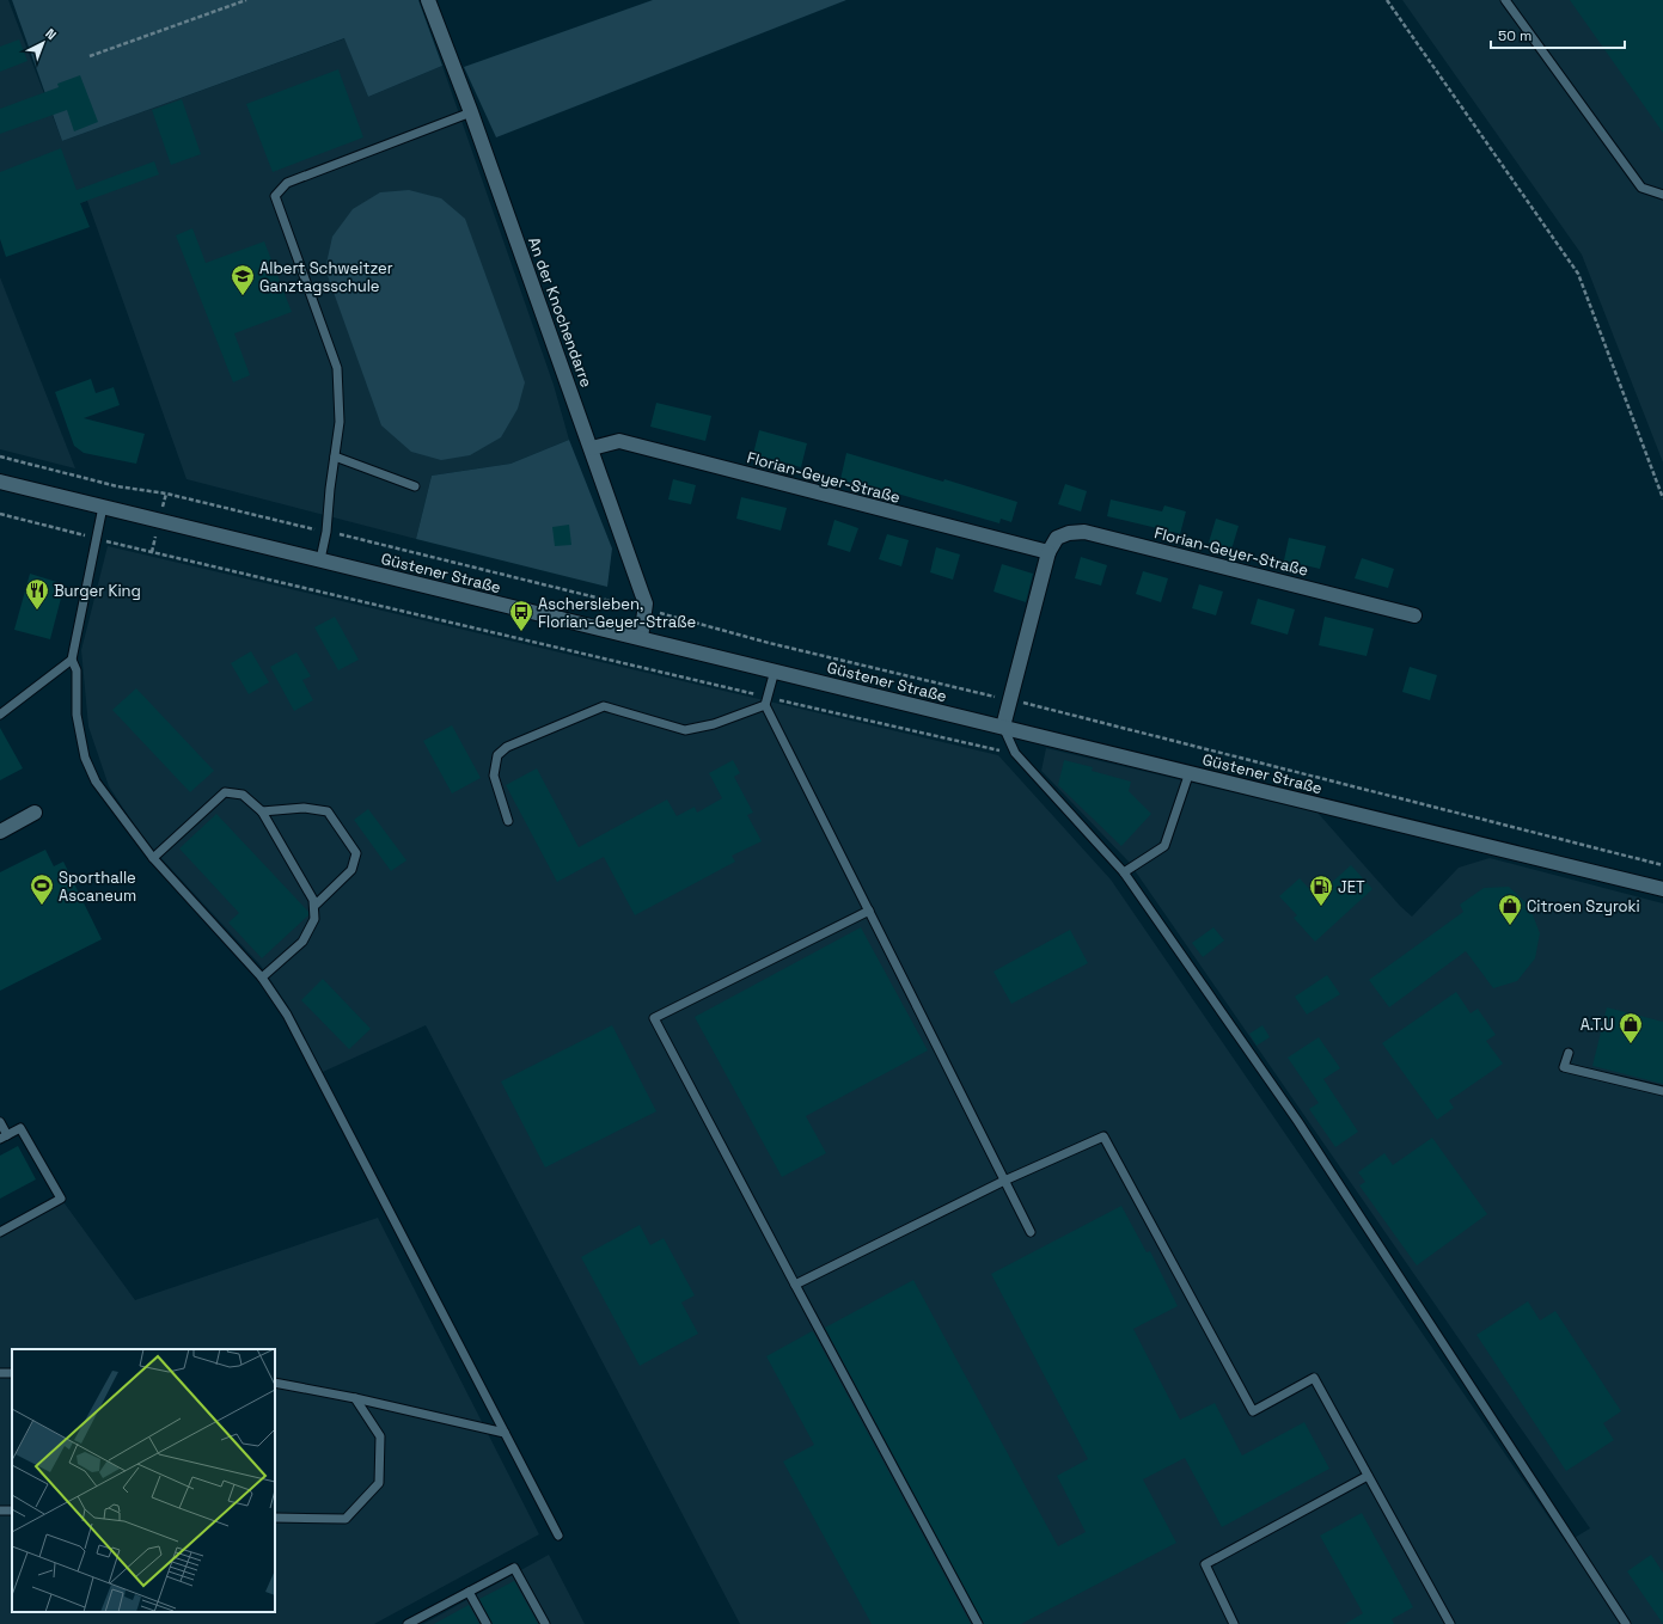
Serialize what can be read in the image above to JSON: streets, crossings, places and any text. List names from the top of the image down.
{
  "streets": {
    "street": ["An der Knochendarre", "Florian-Geyer-Straße", "Güstener Straße"]
  },
  "crossings": [
    ["An der Knochendarre", "Florian-Geyer-Straße"],
    ["An der Knochendarre", "Güstener Straße"],
    ["Florian-Geyer-Straße", "Güstener Straße"]
  ],
  "places": {
    "school or university": ["Albert Schweitzer Ganztagsschule"],
    "restaurant": ["Burger King"],
    "bus stop": ["Aschersleben, Florian-Geyer-Straße"],
    "sports": ["Sporthalle Ascaneum"],
    "fuel station": ["JET"],
    "shop": ["Citroen Szyroki", "A.T.U"]
  },
  "scale_bar": "50 m",
  "north": "top right"
}
